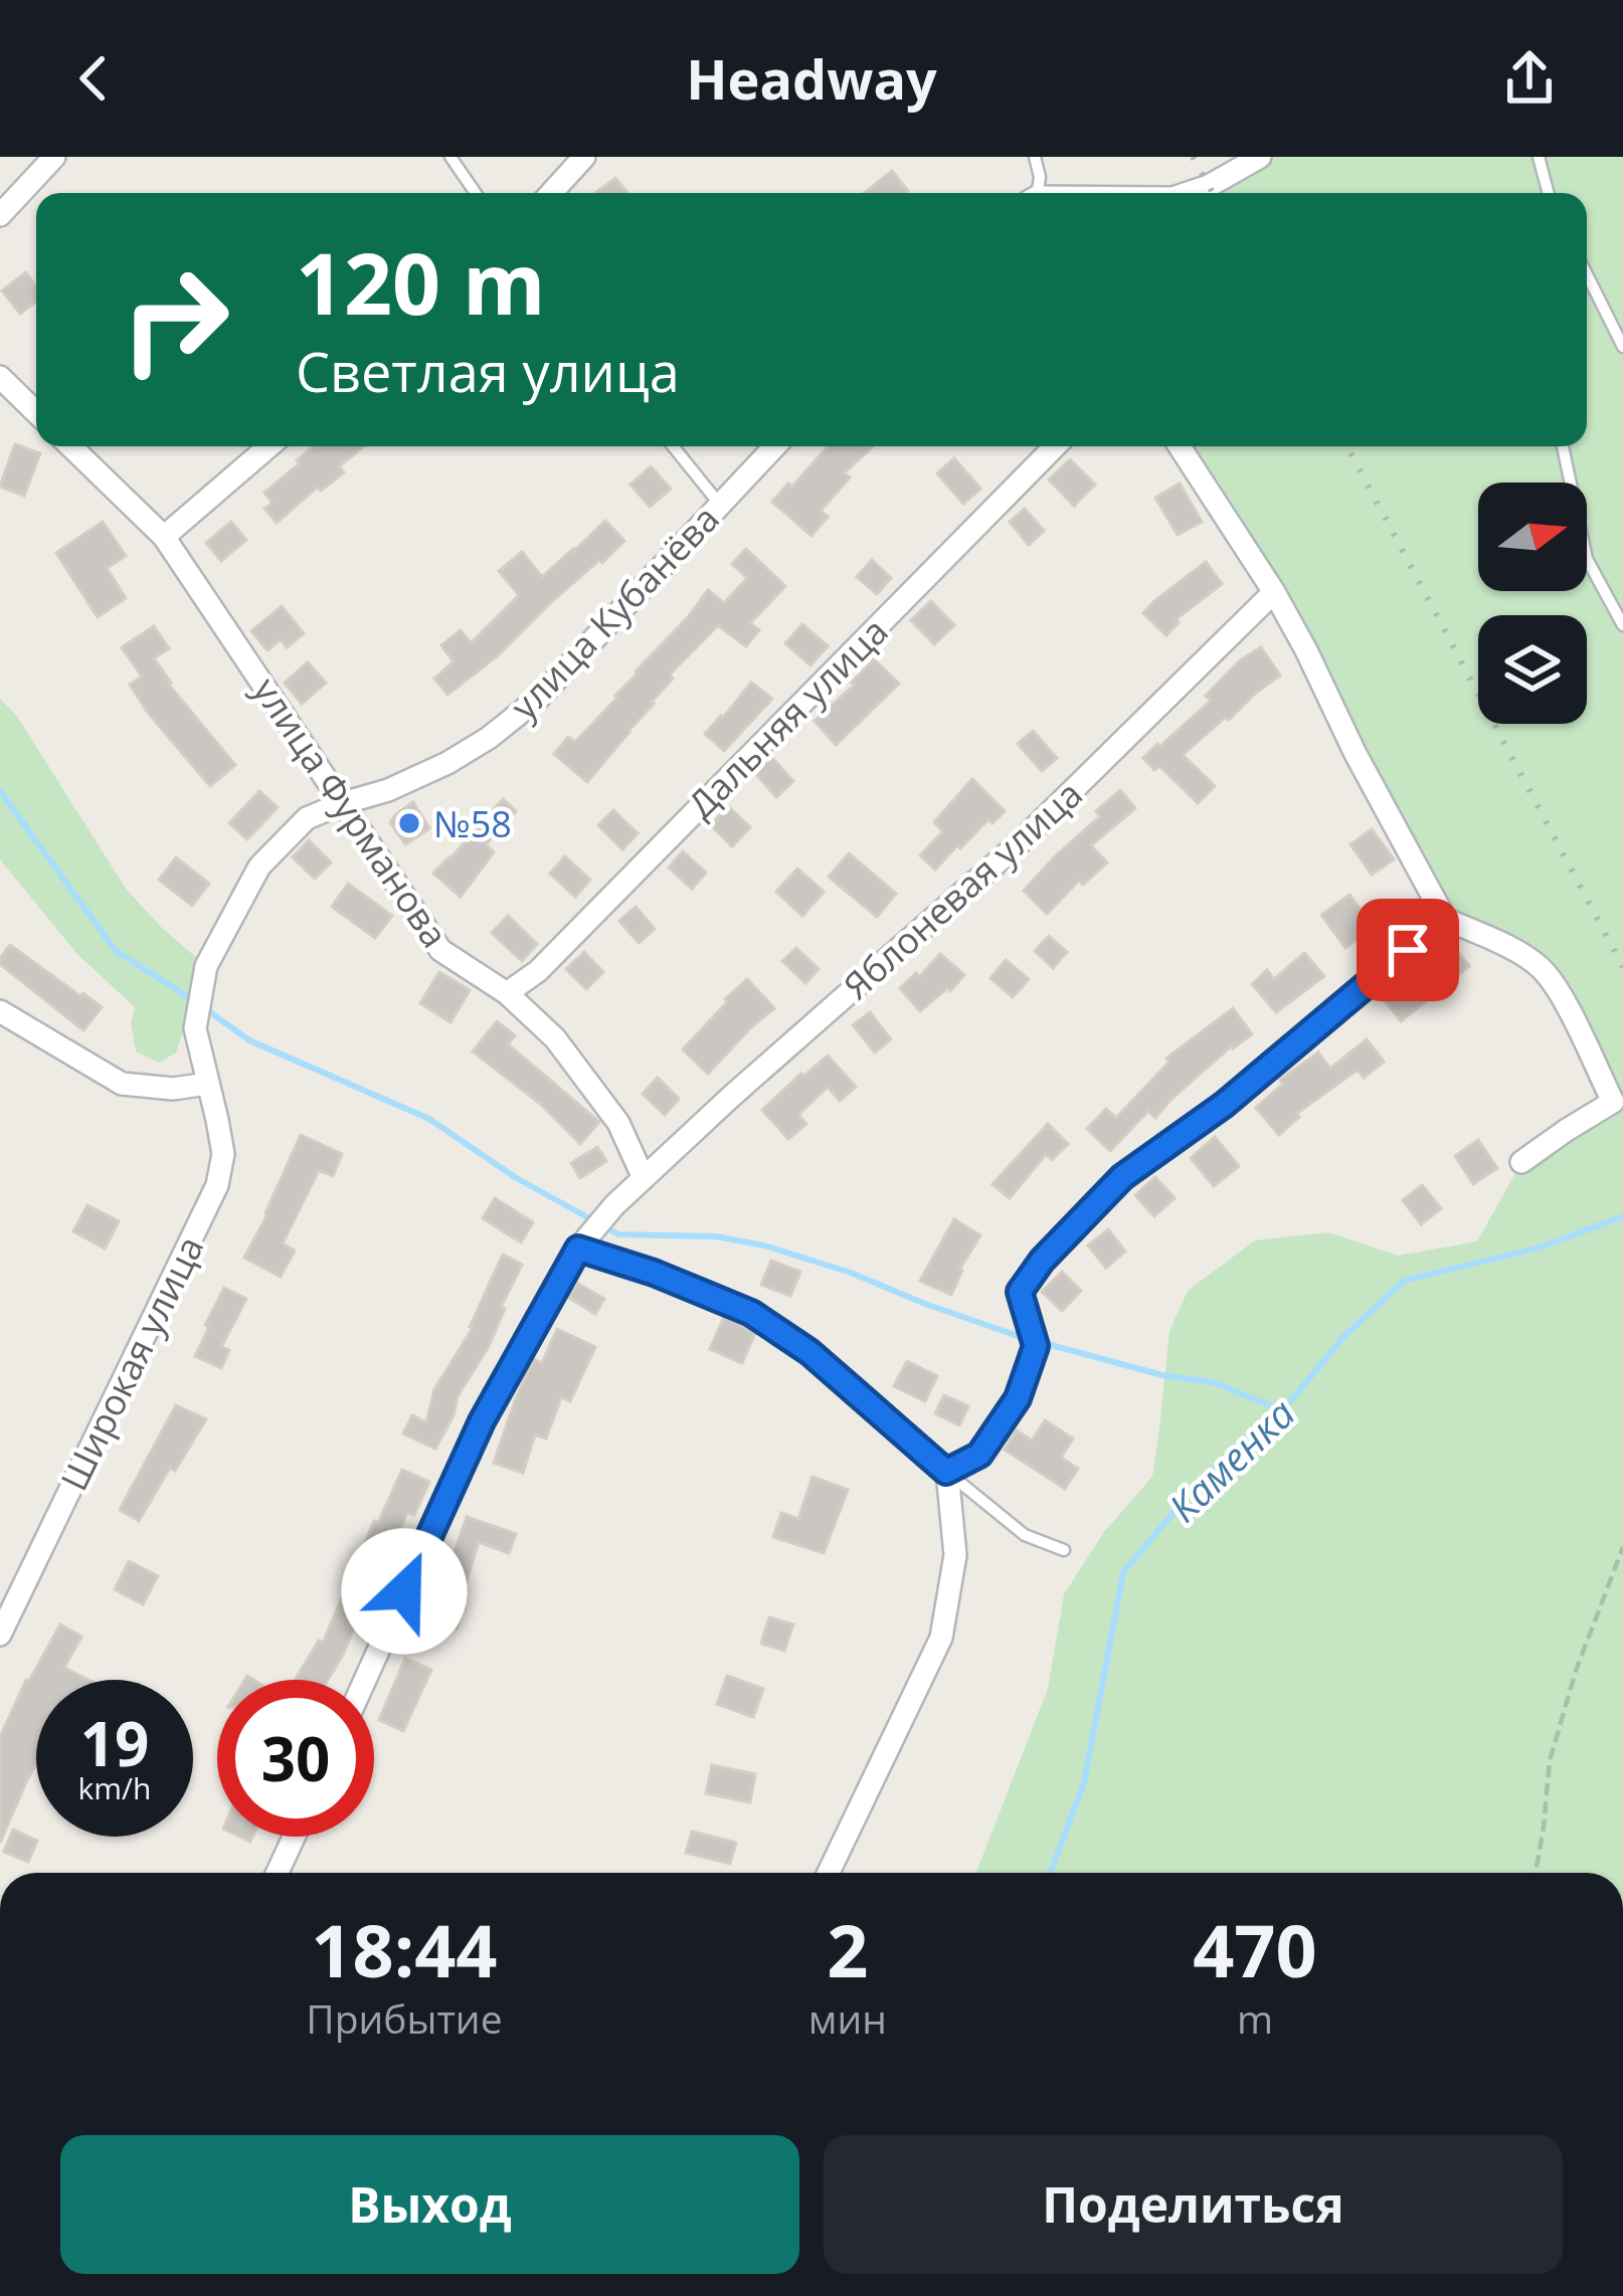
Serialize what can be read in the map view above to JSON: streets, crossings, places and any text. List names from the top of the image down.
{
  "streets": {
    "street": [
      "улица Кубанёва",
      "Дальняя улица",
      "улица Фурманова",
      "Яблоневая улица",
      "Широкая улица"
    ]
  },
  "crossings": [
    ["улица Кубанёва", "улица Фурманова"],
    ["улица Кубанёва", "Широкая улица"],
    ["Дальняя улица", "улица Фурманова"],
    ["улица Фурманова", "Яблоневая улица"]
  ],
  "water": ["Каменка"],
  "places": ["№58"],
  "north": "right",
  "page": {
    "header": "Headway",
    "turn": ["120 m", "Светлая улица"],
    "speed": "19 km/h",
    "limit": "30",
    "eta": [
      "18:44",
      "Прибытие",
      "2",
      "мин",
      "470",
      "m"
    ],
    "buttons": ["Выход", "Поделиться"]
  }
}
